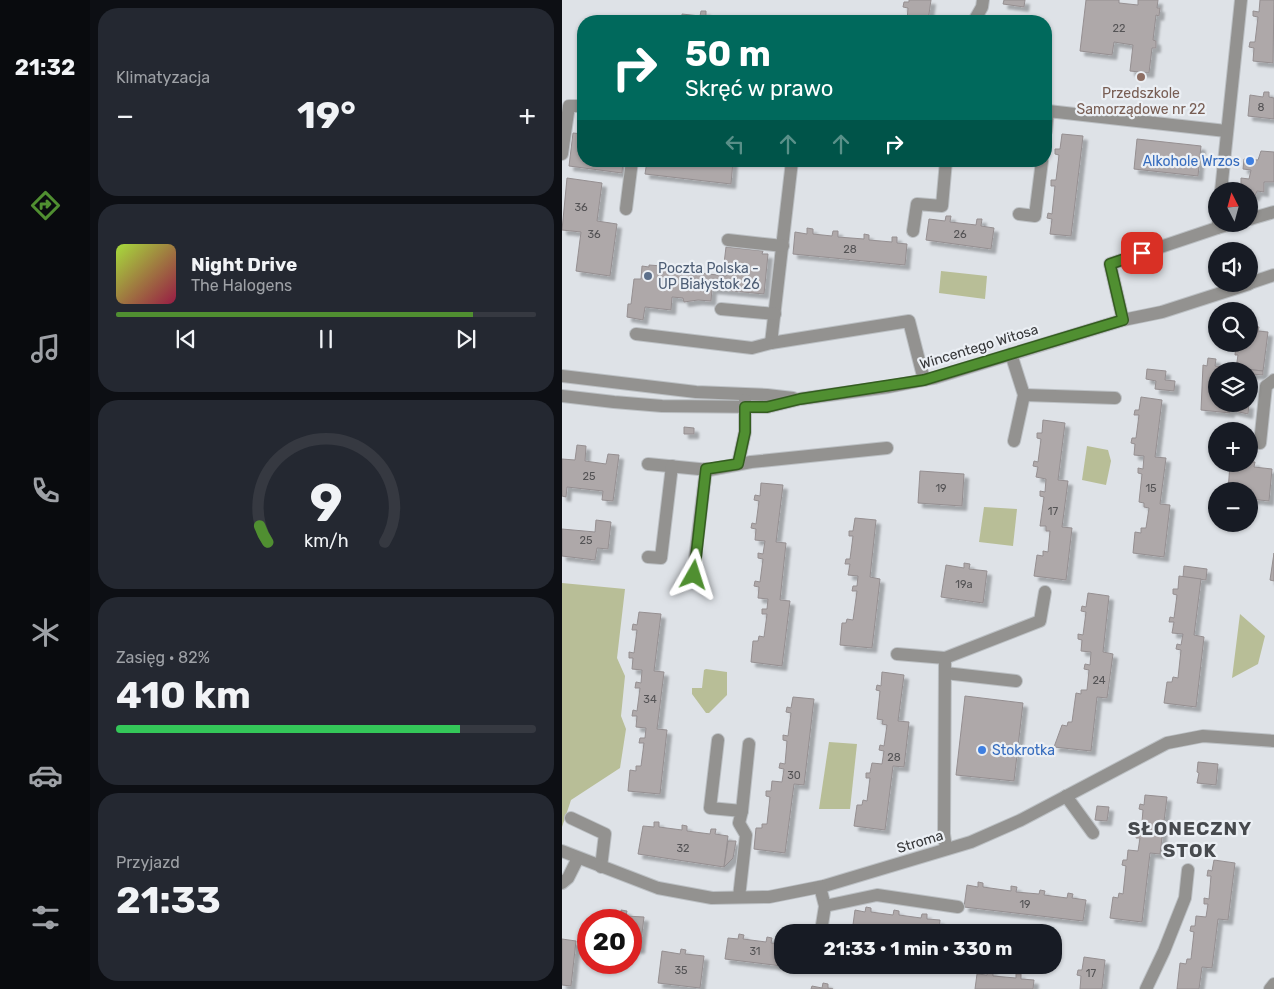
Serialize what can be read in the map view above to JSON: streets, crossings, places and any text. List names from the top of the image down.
{
  "streets": {
    "street": ["Wincentego Witosa", "Stroma"]
  },
  "districts": ["SŁONECZNY STOK"],
  "places": [
    "Przedszkole Samorządowe nr 22",
    "Alkohole Wrzos",
    "Poczta Polska - UP Białystok 26",
    "Stokrotka"
  ],
  "house_numbers": [
    "22",
    "8",
    "36",
    "36",
    "26",
    "28",
    "25",
    "19",
    "15",
    "17",
    "25",
    "19a",
    "24",
    "34",
    "28",
    "30",
    "32",
    "19",
    "31",
    "35",
    "17"
  ],
  "north": "top",
  "page": {
    "tabs": "21:32",
    "tile": [
      "Klimatyzacja",
      ["Zasięg · 82%", "410 km"],
      ["Przyjazd", "21:33"]
    ],
    "turn": ["50 m", "Skręć w prawo"],
    "heat": ["−", "19°", "+"],
    "map_buttons": ["+", "−"],
    "song": ["Night Drive", "The Halogens"],
    "limit": "20",
    "trip": "21:33 · 1 min · 330 m",
    "gauge": ["9", "km/h"]
  }
}
